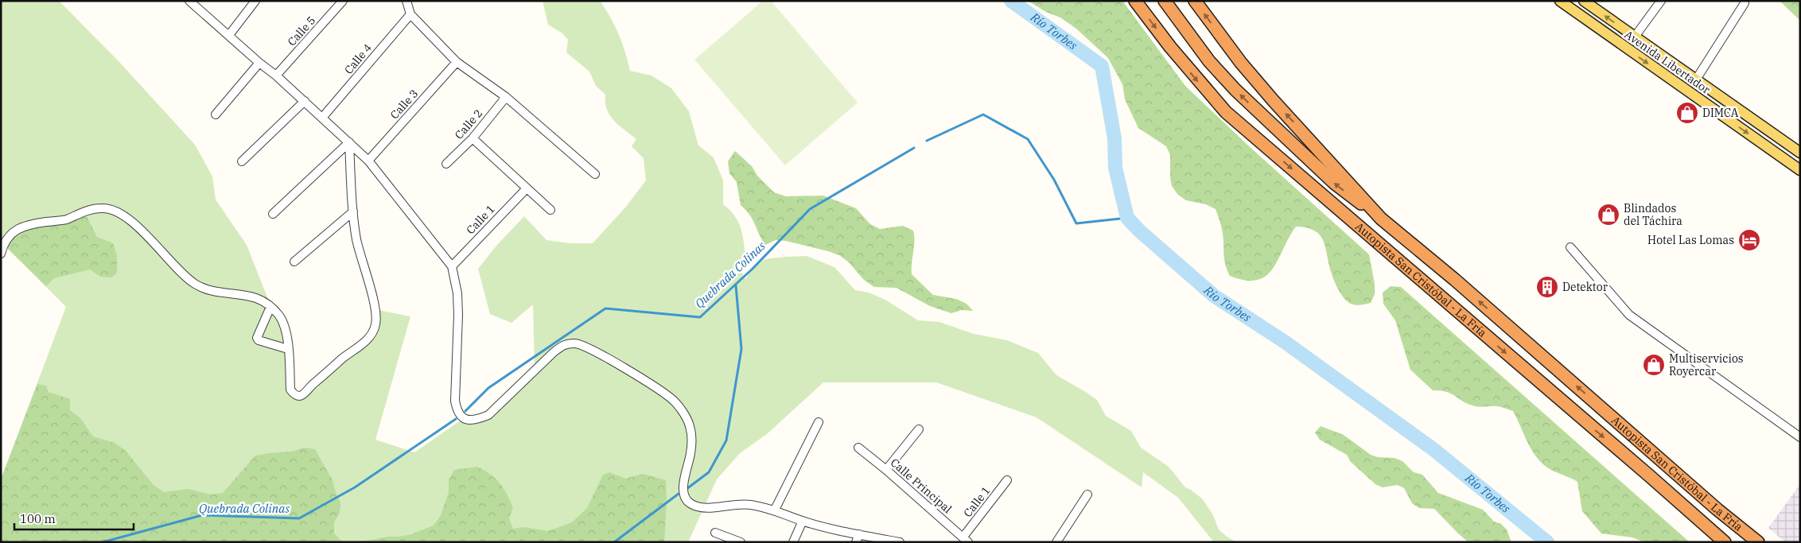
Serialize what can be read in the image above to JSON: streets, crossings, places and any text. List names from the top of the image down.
{
  "streets": {
    "highway": ["Autopista San Cristóbal - La Fría"],
    "main road": ["Avenida Libertador"],
    "street": [
      "Calle 5",
      "Calle 4",
      "Calle 3",
      "Calle 2",
      "Calle 1",
      "Calle Principal"
    ]
  },
  "crossings": [
    ["Calle 1", "Calle Principal"]
  ],
  "water": ["Río Torbes", "Quebrada Colinas"],
  "places": {
    "shop": ["DIMCA", "Blindados del Táchira", "Multiservicios Royercar"],
    "hotel": ["Hotel Las Lomas"],
    "building": ["Detektor"]
  },
  "scale_bar": "100 m"
}
